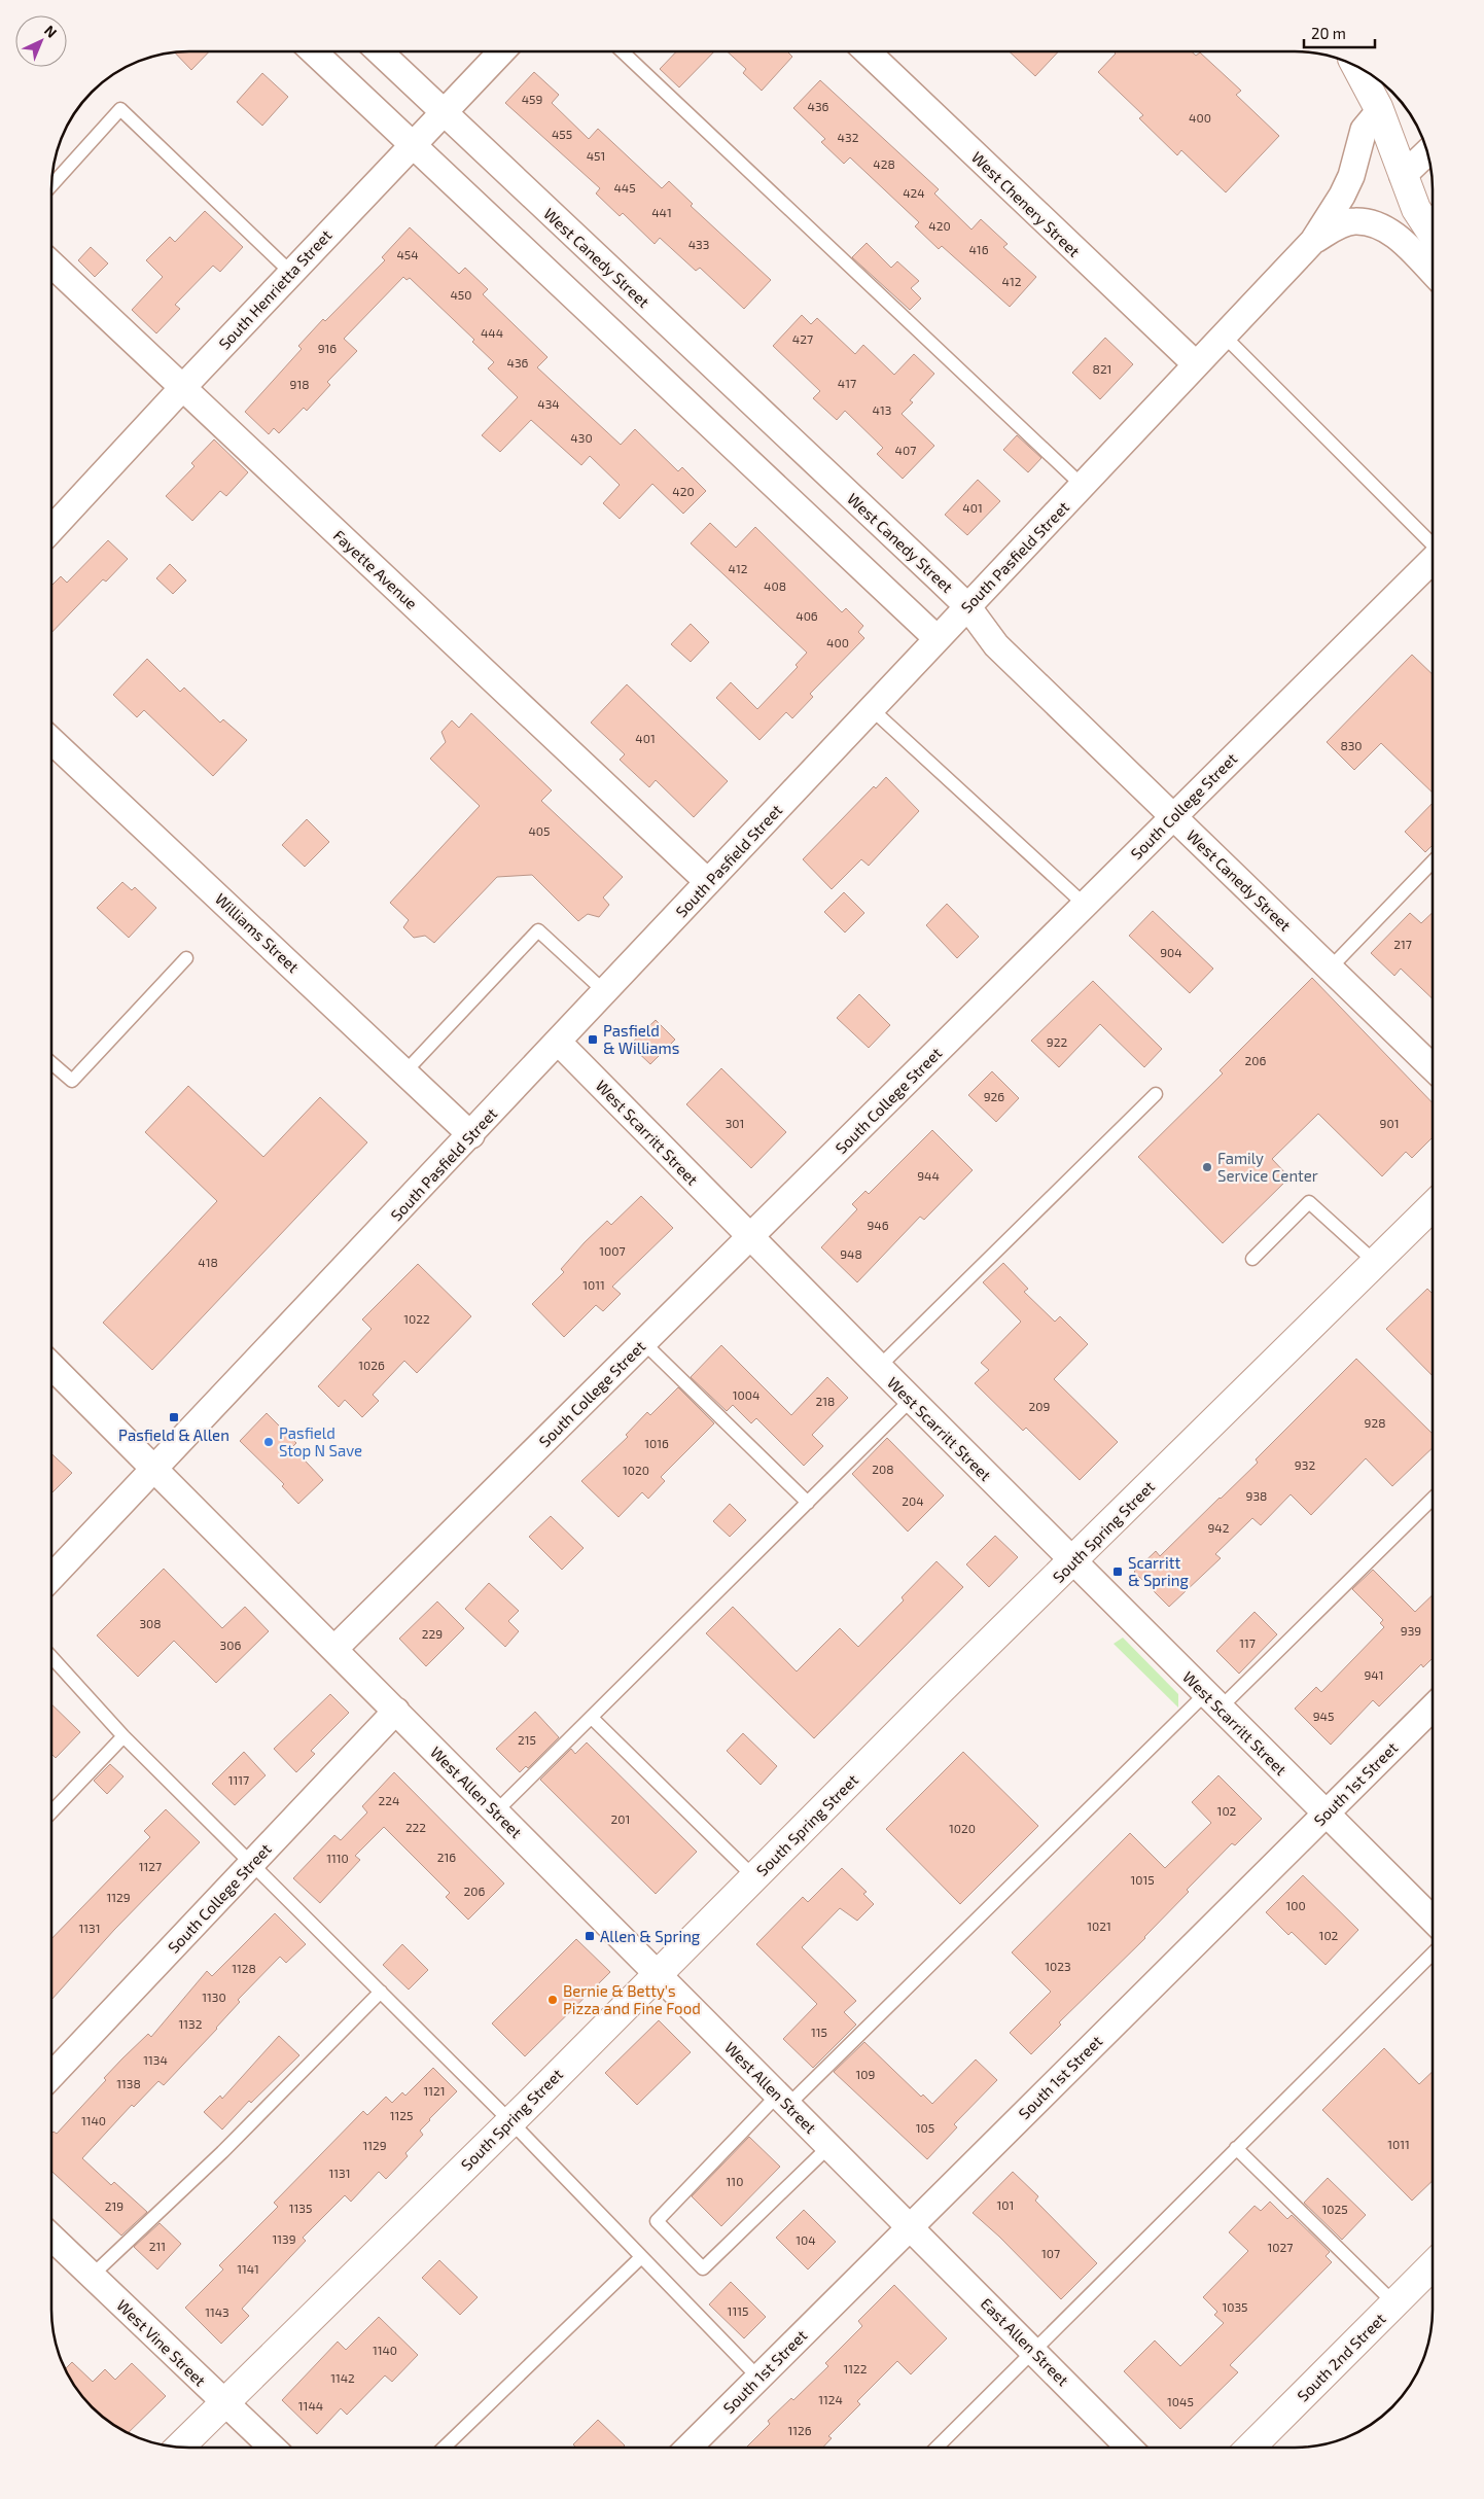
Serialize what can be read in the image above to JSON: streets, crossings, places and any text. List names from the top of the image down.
{
  "streets": {
    "street": [
      "West Chenery Street",
      "West Canedy Street",
      "South Henrietta Street",
      "South Pasfield Street",
      "Fayette Avenue",
      "South College Street",
      "Williams Street",
      "West Scarritt Street",
      "South Spring Street",
      "South 1st Street",
      "West Allen Street",
      "East Allen Street",
      "West Vine Street",
      "South 2nd Street"
    ]
  },
  "crossings": [
    ["West Chenery Street", "South Pasfield Street"],
    ["West Canedy Street", "South Henrietta Street"],
    ["West Canedy Street", "South Pasfield Street"],
    ["West Canedy Street", "South College Street"],
    ["South Henrietta Street", "Fayette Avenue"],
    ["South Pasfield Street", "Fayette Avenue"],
    ["South Pasfield Street", "Williams Street"],
    ["South Pasfield Street", "West Scarritt Street"],
    ["South Pasfield Street", "West Allen Street"],
    ["South College Street", "West Scarritt Street"],
    ["South College Street", "West Allen Street"],
    ["West Scarritt Street", "South Spring Street"],
    ["West Scarritt Street", "South 1st Street"],
    ["South Spring Street", "West Allen Street"],
    ["South Spring Street", "West Vine Street"],
    ["South 1st Street", "West Allen Street"],
    ["South 1st Street", "East Allen Street"],
    ["West Allen Street", "East Allen Street"]
  ],
  "places": {
    "transit": [
      "Pasfield & Williams",
      "Pasfield & Allen",
      "Scarritt & Spring",
      "Allen & Spring"
    ],
    "other": ["Family Service Center", "Pasfield Stop N Save", "Bernie & Betty's Pizza and Fine Food"]
  },
  "house_numbers": [
    "459",
    "436",
    "400",
    "455",
    "432",
    "451",
    "428",
    "445",
    "424",
    "441",
    "420",
    "433",
    "416",
    "454",
    "412",
    "450",
    "444",
    "427",
    "916",
    "436",
    "821",
    "417",
    "918",
    "434",
    "413",
    "430",
    "407",
    "420",
    "401",
    "412",
    "408",
    "406",
    "400",
    "401",
    "830",
    "405",
    "217",
    "904",
    "922",
    "206",
    "926",
    "301",
    "901",
    "944",
    "946",
    "1007",
    "948",
    "418",
    "1011",
    "1022",
    "1026",
    "1004",
    "218",
    "209",
    "928",
    "1016",
    "932",
    "208",
    "1020",
    "938",
    "204",
    "942",
    "308",
    "939",
    "229",
    "117",
    "306",
    "941",
    "945",
    "215",
    "1117",
    "224",
    "102",
    "201",
    "222",
    "1020",
    "216",
    "1110",
    "1127",
    "1015",
    "206",
    "1129",
    "100",
    "1021",
    "1131",
    "102",
    "1023",
    "1128",
    "1130",
    "1132",
    "115",
    "1134",
    "109",
    "1138",
    "1121",
    "1125",
    "1140",
    "105",
    "1011",
    "1129",
    "1131",
    "110",
    "101",
    "219",
    "1135",
    "1025",
    "1139",
    "104",
    "211",
    "1027",
    "107",
    "1141",
    "1035",
    "1115",
    "1143",
    "1140",
    "1122",
    "1142",
    "1124",
    "1045",
    "1144",
    "1126"
  ],
  "scale_bar": "20 m",
  "north": "top right"
}
